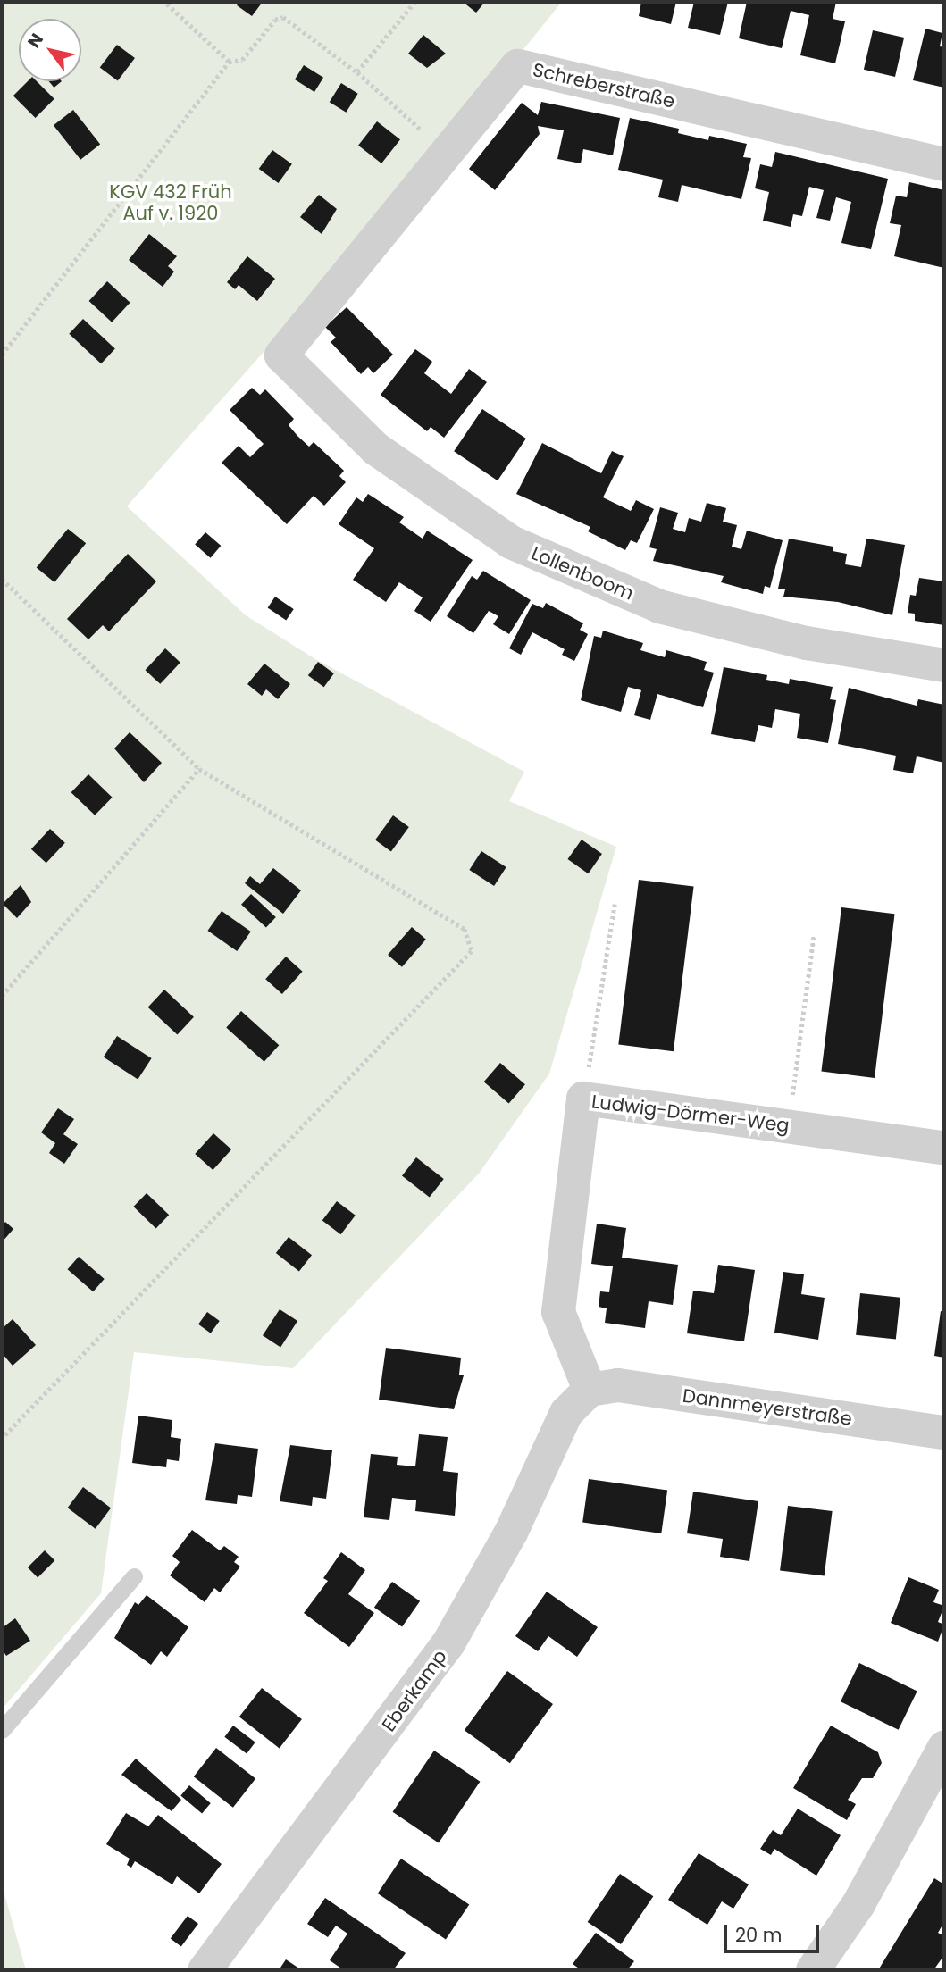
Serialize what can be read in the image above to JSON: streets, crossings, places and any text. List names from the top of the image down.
{
  "streets": {
    "street": [
      "Schreberstraße",
      "Lollenboom",
      "Ludwig-Dörmer-Weg",
      "Dannmeyerstraße",
      "Eberkamp"
    ]
  },
  "crossings": [
    ["Schreberstraße", "Lollenboom"],
    ["Ludwig-Dörmer-Weg", "Dannmeyerstraße"],
    ["Ludwig-Dörmer-Weg", "Eberkamp"],
    ["Dannmeyerstraße", "Eberkamp"]
  ],
  "parks": ["KGV 432 Früh Auf v. 1920"],
  "scale_bar": "20 m",
  "north": "top left"
}
